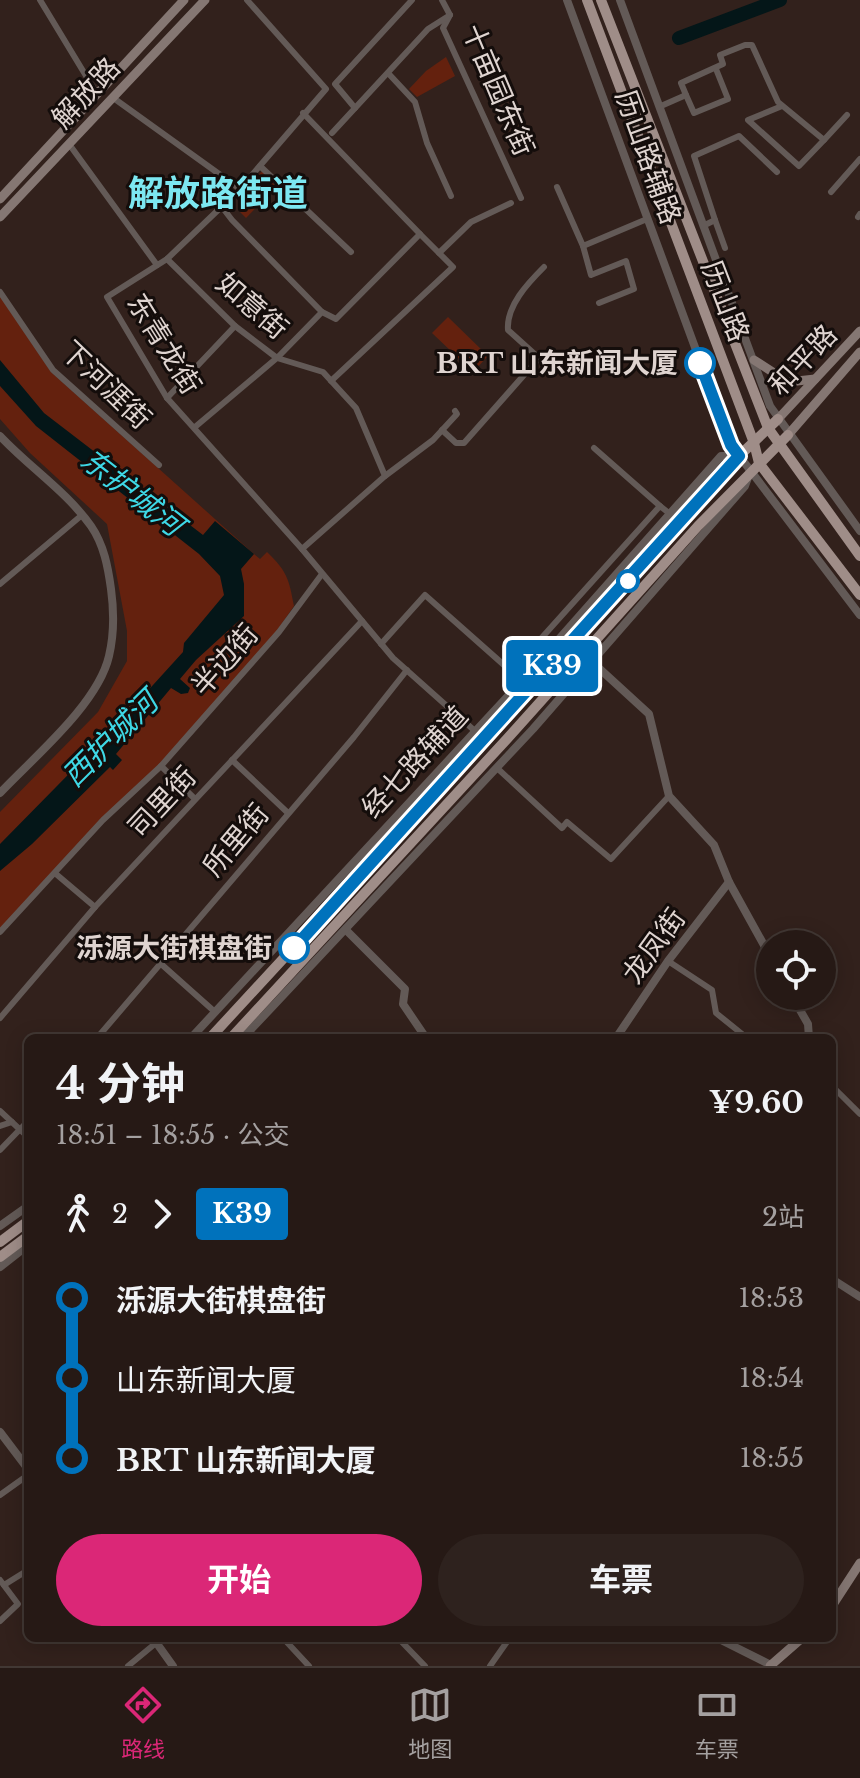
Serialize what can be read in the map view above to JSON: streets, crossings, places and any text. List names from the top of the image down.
{
  "streets": {
    "main road": ["解放路", "历山路", "和平路"],
    "street": [
      "十亩园东街",
      "历山路辅路",
      "如意街",
      "东青龙街",
      "下河涯街",
      "半边街",
      "经七路辅道",
      "司里街",
      "所里街",
      "龙凤街"
    ]
  },
  "crossings": [
    ["历山路辅路", "历山路"],
    ["历山路辅路", "和平路"],
    ["历山路辅路", "经七路辅道"],
    ["如意街", "东青龙街"],
    ["东青龙街", "半边街"],
    ["东青龙街", "经七路辅道"],
    ["东青龙街", "司里街"],
    ["东青龙街", "所里街"]
  ],
  "districts": ["解放路街道"],
  "water": ["东护城河", "西护城河"],
  "places": ["BRT 山东新闻大厦", "泺源大街棋盘街"],
  "lines": ["bus line K39"],
  "page": {
    "on_map": "K39",
    "heading": ["4 分钟", "18:51 – 18:55 · 公交", "¥9.60"],
    "legs": ["2", "K39", "2站"],
    "list": [
      {
        "name": "泺源大街棋盘街",
        "value": "18:53"
      },
      {
        "name": "山东新闻大厦",
        "value": "18:54"
      },
      {
        "name": "BRT 山东新闻大厦",
        "value": "18:55"
      }
    ],
    "buttons": ["开始", "车票"],
    "tabs": ["路线", "地图", "车票"]
  }
}
